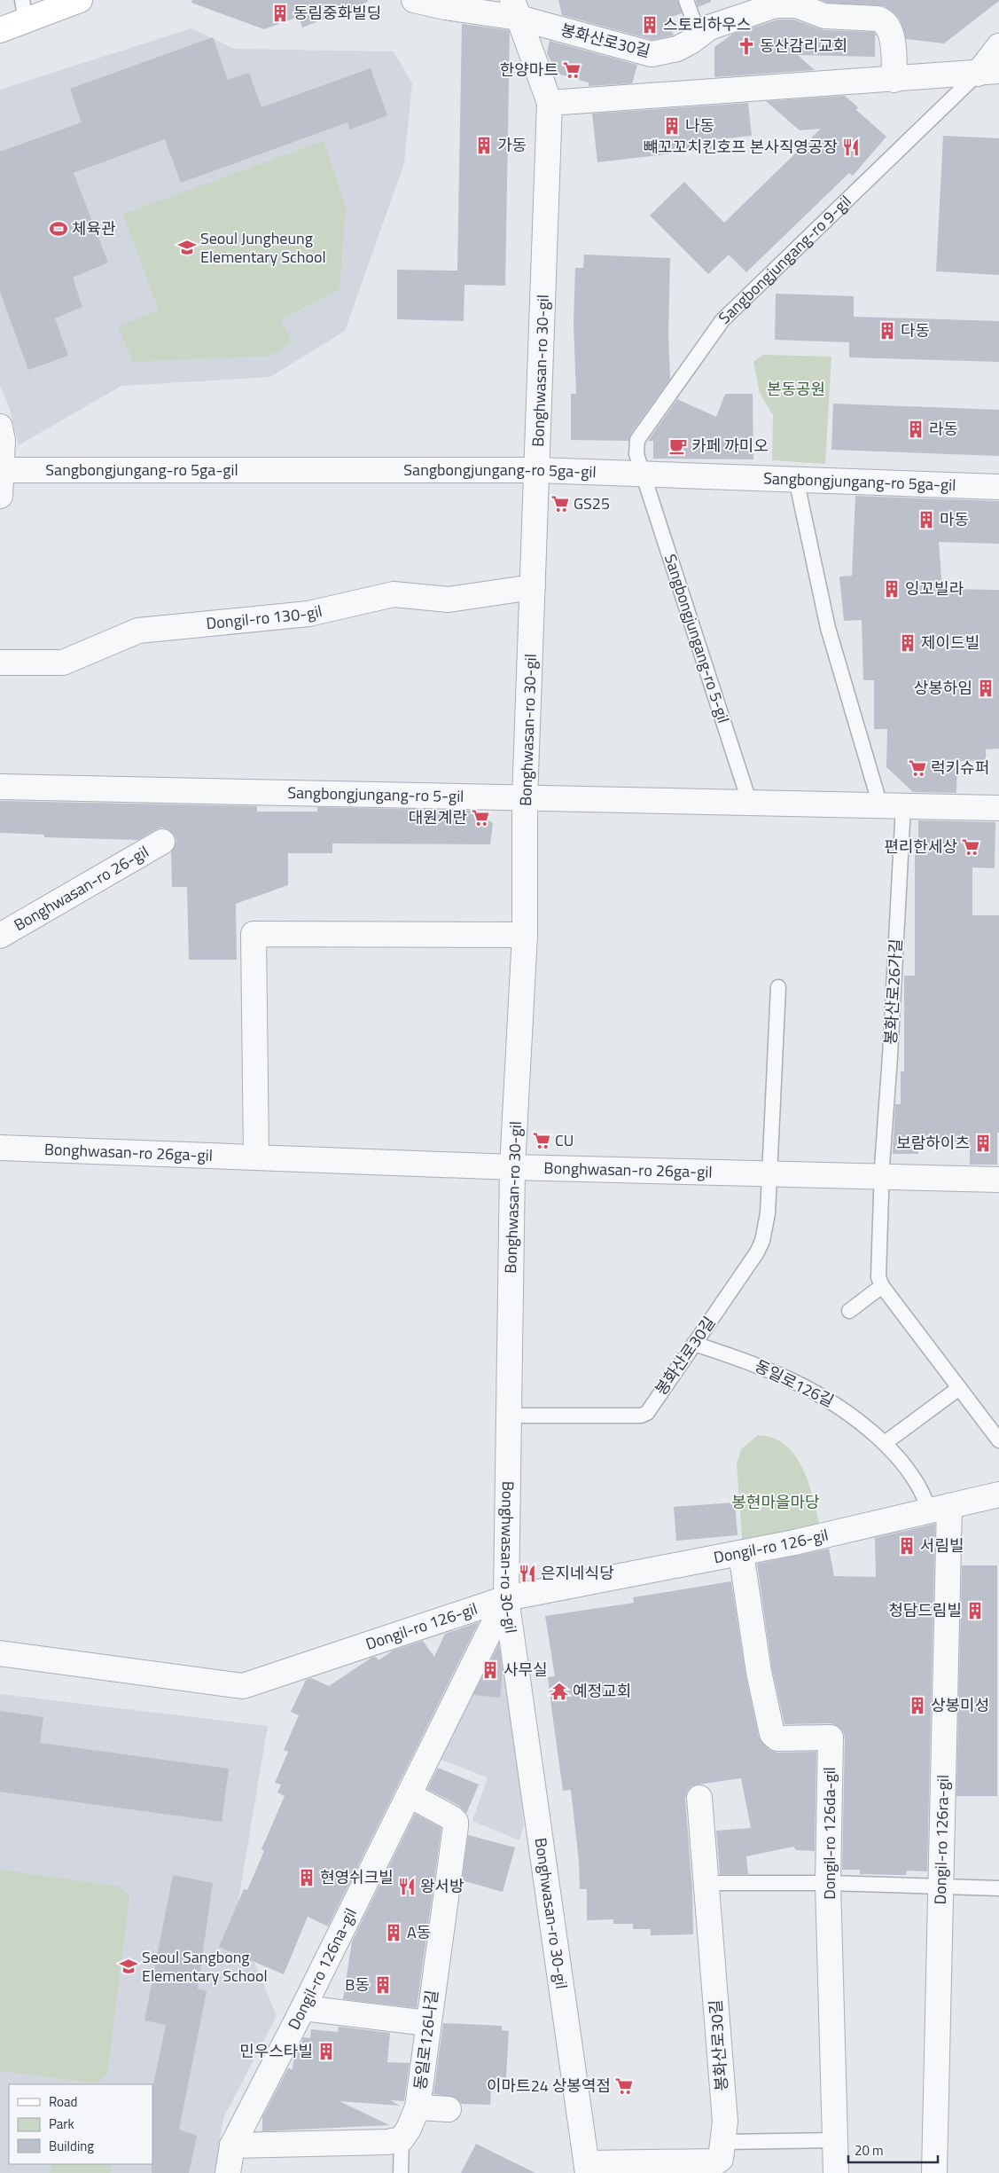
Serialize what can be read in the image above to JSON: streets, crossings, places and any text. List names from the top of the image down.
{
  "streets": {
    "street": [
      "봉화산로30길",
      "Sangbongjungang-ro 9-gil",
      "Bonghwasan-ro 30-gil",
      "Sangbongjungang-ro 5ga-gil",
      "Dongil-ro 130-gil",
      "Sangbongjungang-ro 5-gil",
      "Bonghwasan-ro 26-gil",
      "Bonghwasan-ro 26ga-gil",
      "Dongil-ro 126-gil",
      "Dongil-ro 126da-gil",
      "Dongil-ro 126ra-gil",
      "Dongil-ro 126na-gil",
      "동일로126나길"
    ],
    "lane": ["봉화산로26가길", "동일로126길"]
  },
  "crossings": [
    ["봉화산로30길", "Bonghwasan-ro 30-gil"],
    ["봉화산로30길", "Bonghwasan-ro 26ga-gil"],
    ["봉화산로30길", "동일로126길"],
    ["Sangbongjungang-ro 9-gil", "Sangbongjungang-ro 5ga-gil"],
    ["Sangbongjungang-ro 9-gil", "Sangbongjungang-ro 5-gil"],
    ["Bonghwasan-ro 30-gil", "Sangbongjungang-ro 5ga-gil"],
    ["Bonghwasan-ro 30-gil", "Dongil-ro 130-gil"],
    ["Bonghwasan-ro 30-gil", "Sangbongjungang-ro 5-gil"],
    ["Bonghwasan-ro 30-gil", "Bonghwasan-ro 26ga-gil"],
    ["Bonghwasan-ro 30-gil", "Dongil-ro 126-gil"],
    ["Bonghwasan-ro 30-gil", "Dongil-ro 126na-gil"],
    ["Sangbongjungang-ro 5ga-gil", "Sangbongjungang-ro 5-gil"],
    ["Sangbongjungang-ro 5-gil", "봉화산로26가길"],
    ["봉화산로26가길", "Bonghwasan-ro 26ga-gil"],
    ["동일로126길", "Dongil-ro 126-gil"],
    ["동일로126길", "Dongil-ro 126ra-gil"],
    ["Dongil-ro 126-gil", "Dongil-ro 126da-gil"],
    ["Dongil-ro 126-gil", "Dongil-ro 126ra-gil"],
    ["Dongil-ro 126-gil", "Dongil-ro 126na-gil"],
    ["Dongil-ro 126na-gil", "동일로126나길"]
  ],
  "parks": ["본동공원", "봉현마을마당"],
  "places": {
    "building": [
      "동림중화빌딩",
      "스토리하우스",
      "나동",
      "가동",
      "다동",
      "라동",
      "마동",
      "잉꼬빌라",
      "제이드빌",
      "상봉하임",
      "보람하이츠",
      "서림빌",
      "청담드림빌",
      "사무실",
      "상봉미성",
      "현영쉬크빌",
      "A동",
      "B동",
      "민우스타빌"
    ],
    "church": ["동산감리교회"],
    "supermarket": [
      "한양마트",
      "GS25",
      "럭키슈퍼",
      "대원계란",
      "편리한세상",
      "CU",
      "이마트24 상봉역점"
    ],
    "restaurant": ["뺴꼬꼬치킨호프 본사직영공장", "은지네식당", "왕서방"],
    "sports": ["체육관"],
    "school or university": ["Seoul Jungheung Elementary School", "Seoul Sangbong Elementary School"],
    "cafe": ["카페 까미오"],
    "temple": ["예정교회"]
  },
  "legend": ["Road", "Park", "Building"],
  "scale_bar": "20 m"
}
